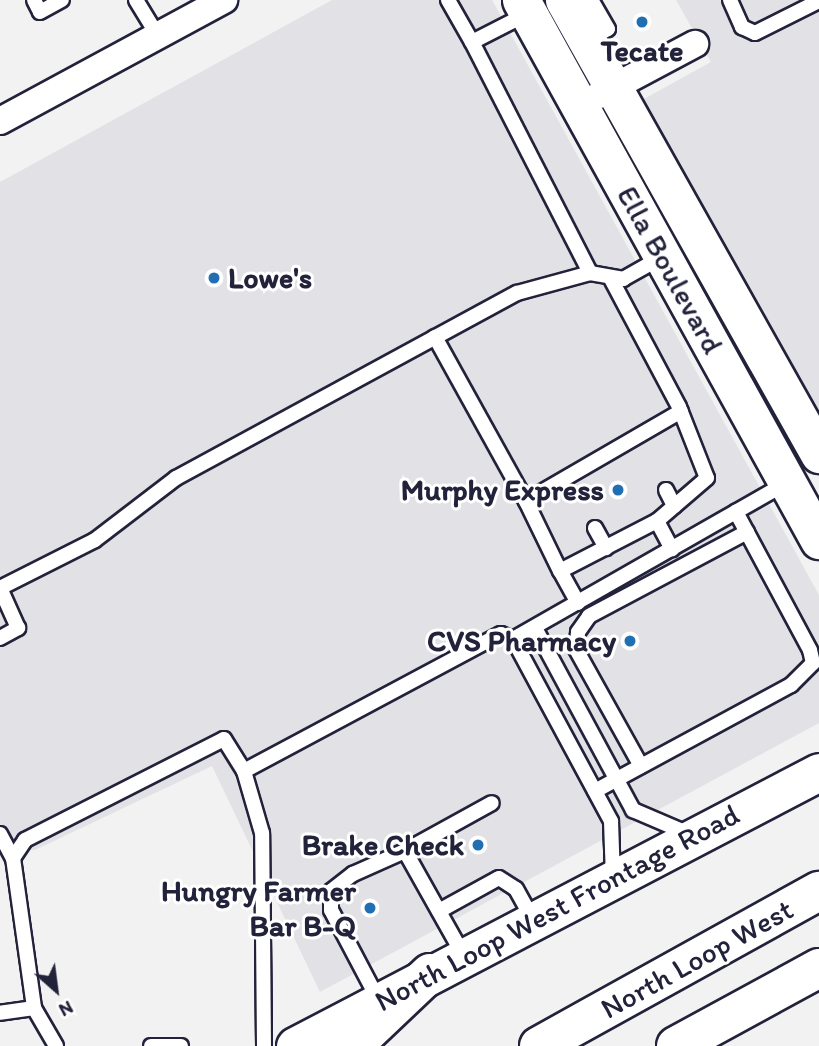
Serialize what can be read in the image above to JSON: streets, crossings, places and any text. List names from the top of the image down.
{
  "streets": {
    "highway": ["North Loop West"],
    "main road": ["Ella Boulevard", "North Loop West Frontage Road"]
  },
  "places": [
    "Tecate",
    "Lowe's",
    "Murphy Express",
    "CVS Pharmacy",
    "Brake Check",
    "Hungry Farmer Bar B-Q"
  ],
  "north": "bottom right"
}
